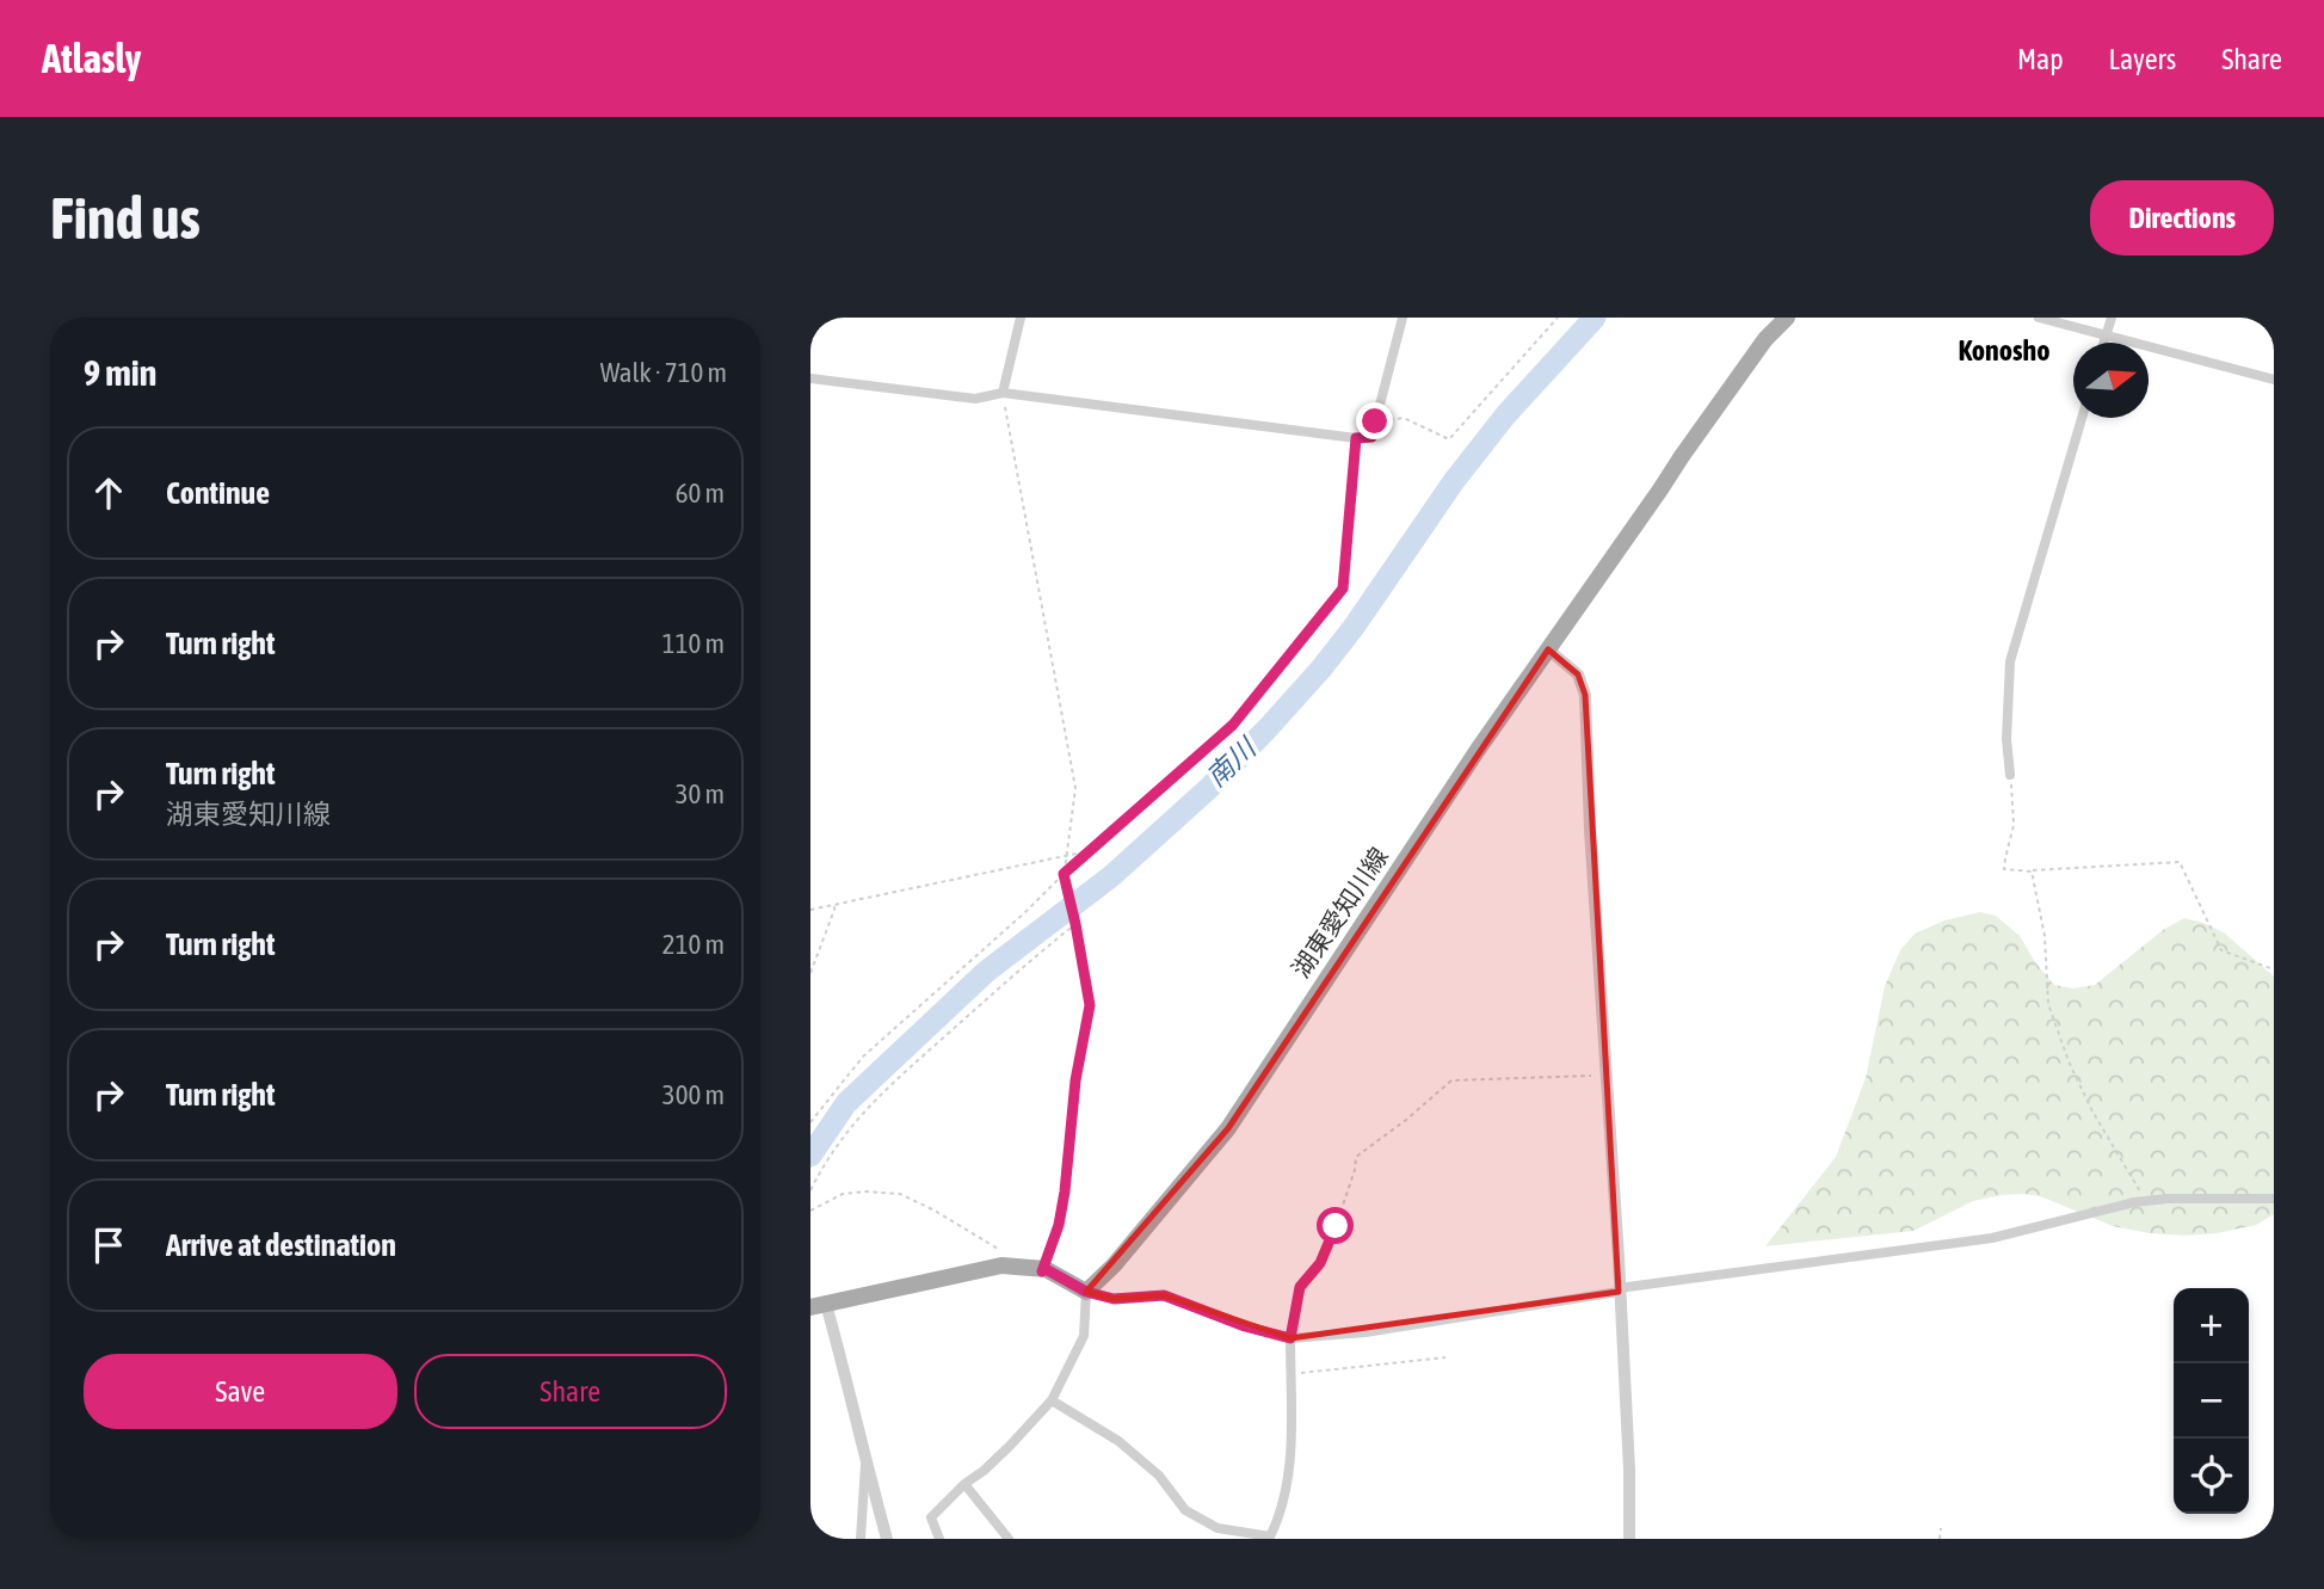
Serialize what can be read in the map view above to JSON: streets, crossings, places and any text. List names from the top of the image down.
{
  "streets": {
    "main road": ["湖東愛知川線"]
  },
  "districts": ["Konosho"],
  "water": ["南川"],
  "north": "right",
  "page": {
    "header": "Atlasly",
    "nav": ["Map", "Layers", "Share"],
    "buttons": [
      "Directions",
      ["Save", "Share"]
    ],
    "title": "Find us",
    "heading": ["9 min", "Walk · 710 m"],
    "list": [
      ["Continue", "60 m"],
      ["Turn right", "110 m"],
      ["Turn right", "湖東愛知川線", "30 m"],
      ["Turn right", "210 m"],
      ["Turn right", "300 m"],
      "Arrive at destination"
    ],
    "map_buttons": ["+", "−"]
  }
}
